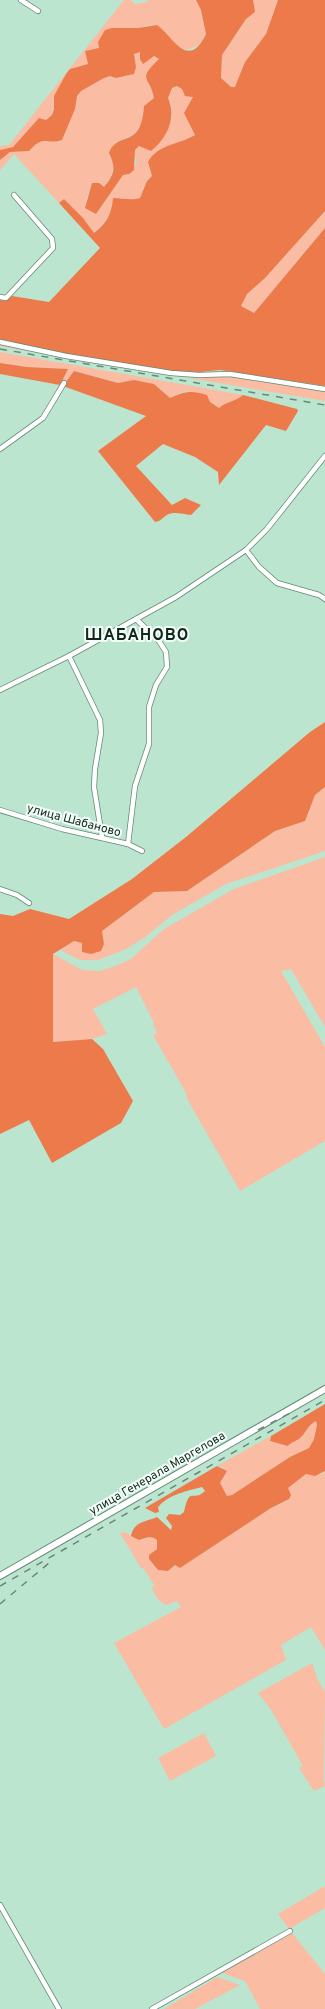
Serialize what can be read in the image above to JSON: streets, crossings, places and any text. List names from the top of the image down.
{
  "streets": {
    "main road": ["улица Генерала Маргелова"],
    "street": ["улица Шабаново"]
  },
  "districts": ["ШАБАНОВО"]
}
